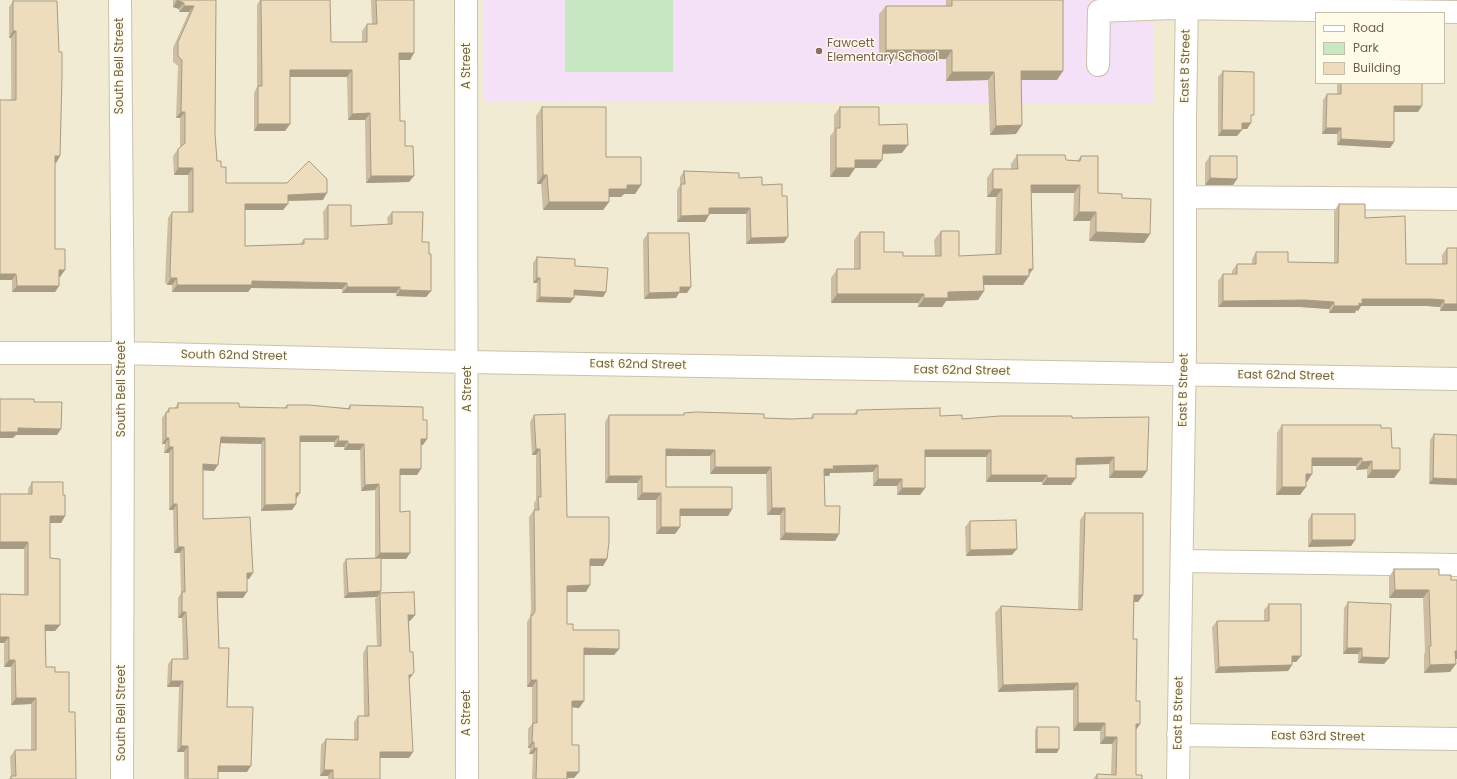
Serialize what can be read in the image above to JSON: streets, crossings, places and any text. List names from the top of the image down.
{
  "streets": {
    "street": [
      "South Bell Street",
      "A Street",
      "East B Street",
      "South 62nd Street",
      "East 62nd Street",
      "East 63rd Street"
    ]
  },
  "crossings": [
    ["South Bell Street", "South 62nd Street"],
    ["A Street", "South 62nd Street"],
    ["A Street", "East 62nd Street"],
    ["East B Street", "East 62nd Street"],
    ["East B Street", "East 63rd Street"],
    ["South 62nd Street", "East 62nd Street"]
  ],
  "places": ["Fawcett Elementary School"],
  "legend": ["Road", "Park", "Building"]
}
